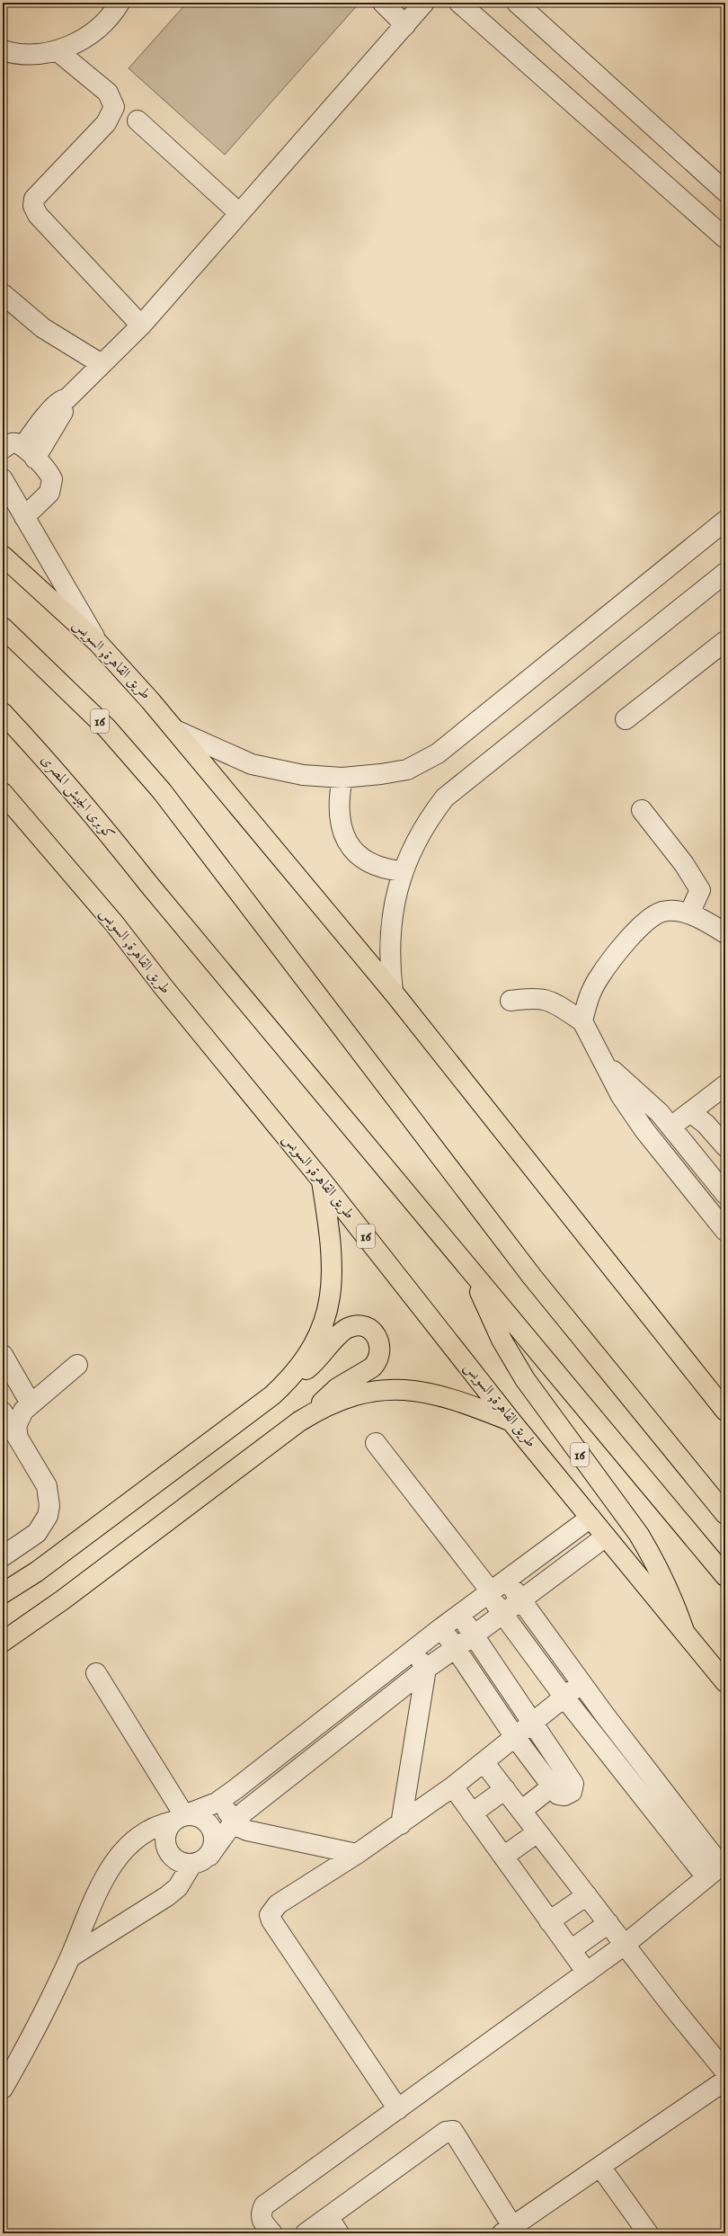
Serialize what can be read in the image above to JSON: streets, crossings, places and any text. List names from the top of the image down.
{
  "streets": {
    "main road": ["طريق القاهرة, السويس", "16", "كوبرى الجيش المصرى"]
  },
  "crossings": [
    ["طريق القاهرة, السويس", "16"],
    ["16", "كوبرى الجيش المصرى"]
  ]
}
